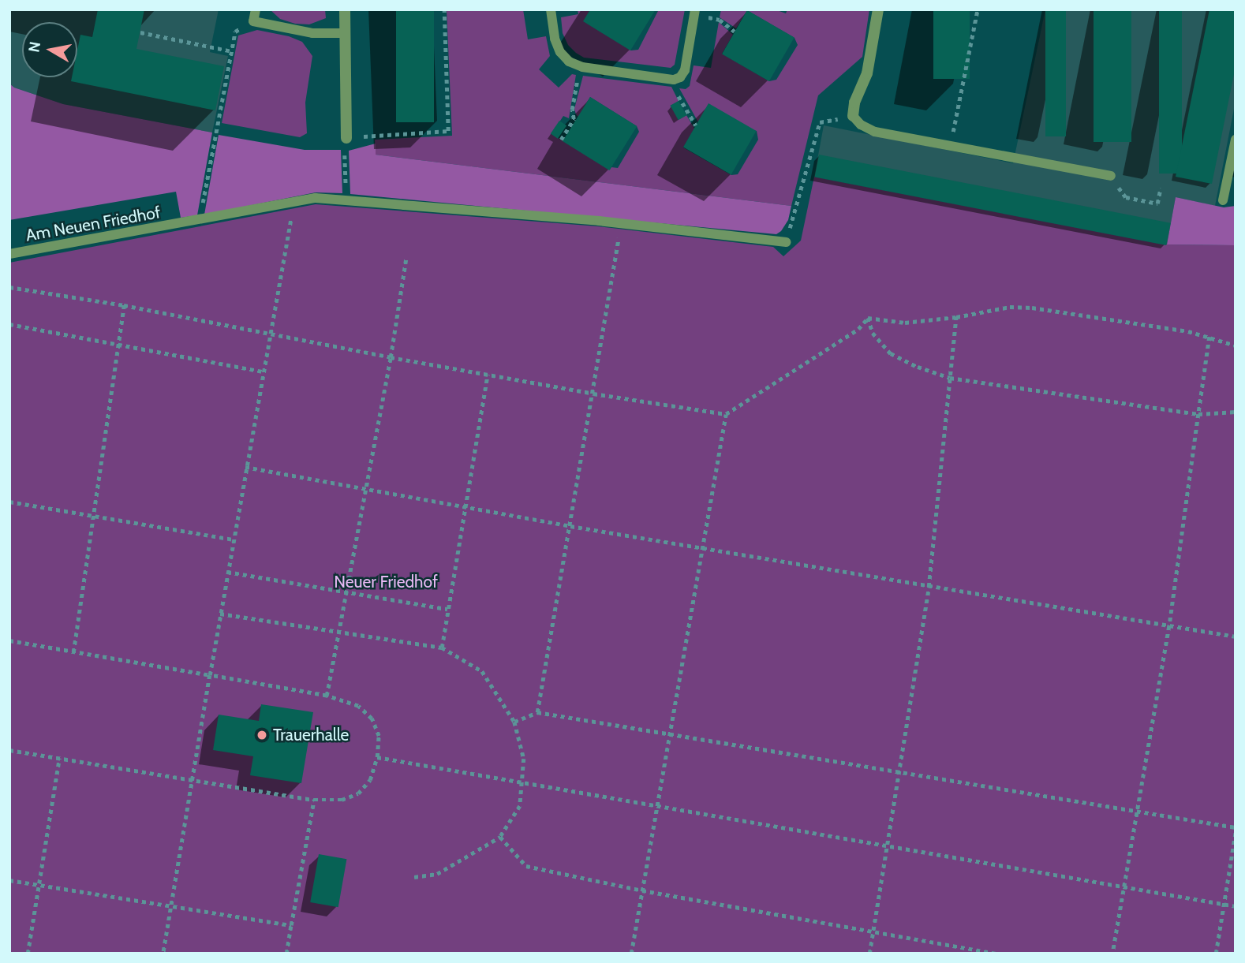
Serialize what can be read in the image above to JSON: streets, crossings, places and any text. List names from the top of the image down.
{
  "streets": {
    "lane": ["Am Neuen Friedhof"]
  },
  "parks": ["Neuer Friedhof"],
  "places": ["Trauerhalle"],
  "north": "left"
}
